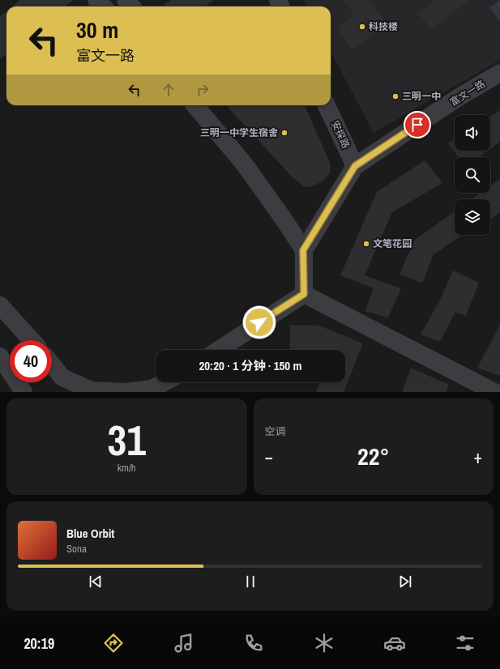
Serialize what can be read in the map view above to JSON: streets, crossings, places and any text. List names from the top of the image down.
{
  "streets": {
    "street": ["富文一路", "安探路"]
  },
  "crossings": [
    ["富文一路", "安探路"]
  ],
  "places": [
    "科技楼",
    "三明一中",
    "三明一中学生宿舍",
    "文笔花园"
  ],
  "page": {
    "turn": ["30 m", "富文一路"],
    "limit": "40",
    "trip": "20:20 · 1 分钟 · 150 m",
    "tile": [
      ["31", "km/h"],
      "空调"
    ],
    "heat": ["−", "22°", "+"],
    "song": ["Blue Orbit", "Sona"],
    "tabs": "20:19"
  }
}
